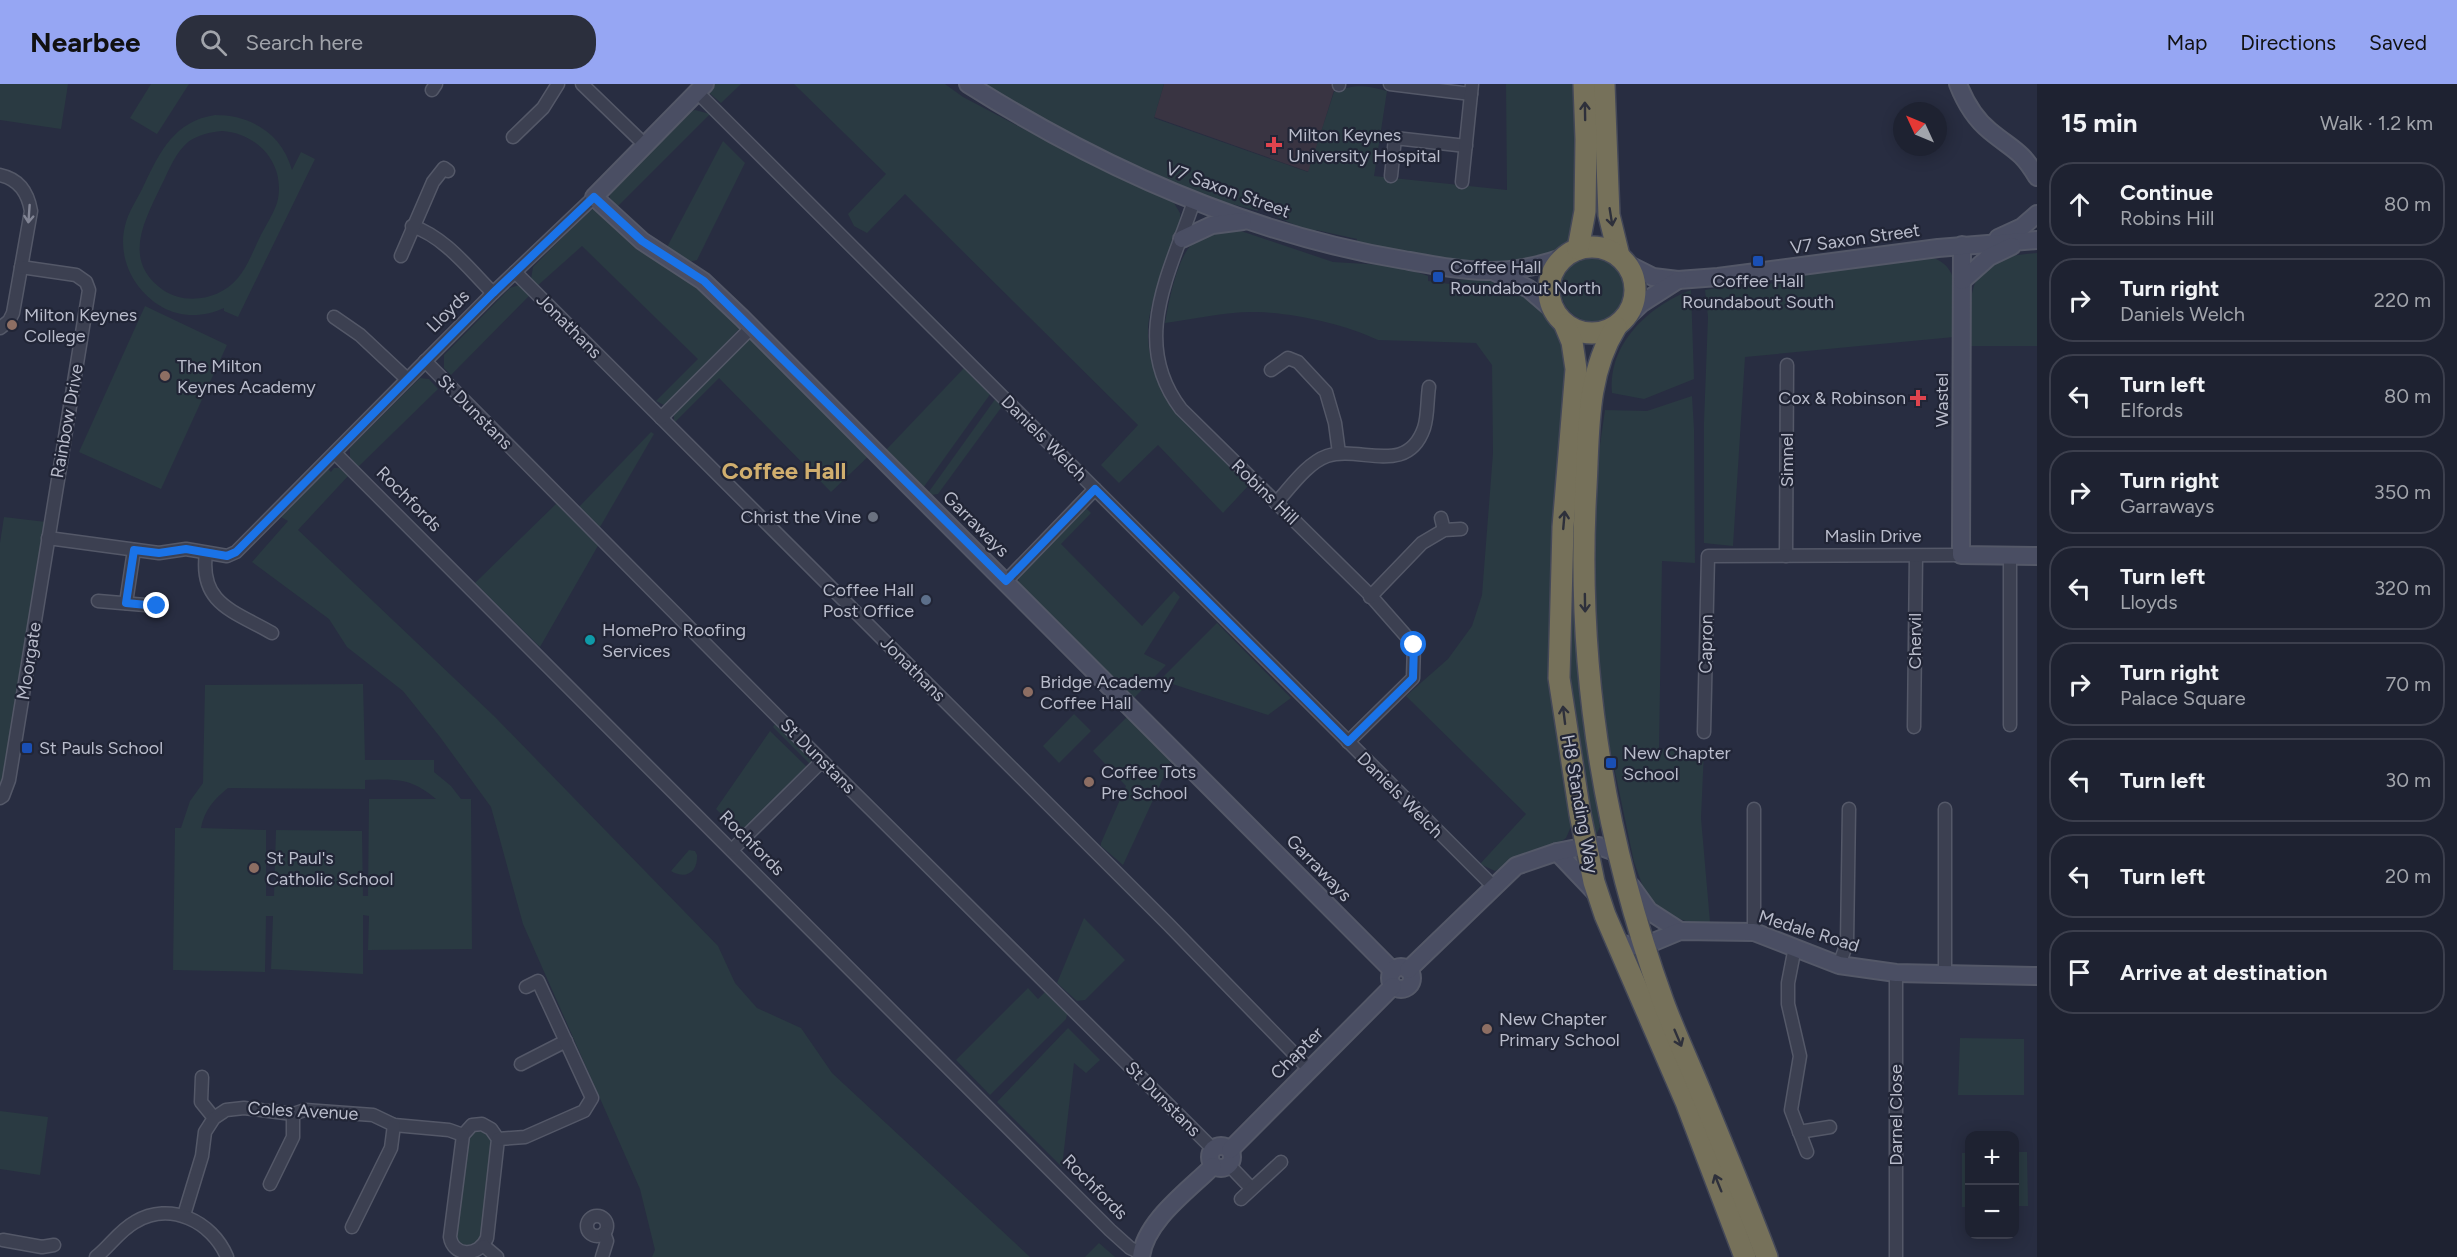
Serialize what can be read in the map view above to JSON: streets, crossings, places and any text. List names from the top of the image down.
{
  "streets": {
    "highway": ["H8 Standing Way"],
    "street": [
      "V7 Saxon Street",
      "Lloyds",
      "Jonathans",
      "Wastel",
      "St Dunstans",
      "Rainbow Drive",
      "Daniels Welch",
      "Simnel",
      "Robins Hill",
      "Rochfords",
      "Garraways",
      "Maslin Drive",
      "Chervil",
      "Capron",
      "Moorgate",
      "Medale Road",
      "Chapter",
      "Coles Avenue",
      "Darnel Close"
    ]
  },
  "crossings": [
    ["V7 Saxon Street", "Wastel"],
    ["V7 Saxon Street", "Robins Hill"],
    ["V7 Saxon Street", "H8 Standing Way"],
    ["Lloyds", "Jonathans"],
    ["Lloyds", "St Dunstans"],
    ["Lloyds", "Daniels Welch"],
    ["Lloyds", "Rochfords"],
    ["Lloyds", "Garraways"],
    ["Jonathans", "Chapter"],
    ["Wastel", "Maslin Drive"],
    ["St Dunstans", "Chapter"],
    ["Rainbow Drive", "Moorgate"],
    ["Daniels Welch", "Robins Hill"],
    ["Daniels Welch", "Chapter"],
    ["Simnel", "Maslin Drive"],
    ["Rochfords", "Chapter"],
    ["Garraways", "Chapter"],
    ["Maslin Drive", "Chervil"],
    ["Maslin Drive", "Capron"],
    ["H8 Standing Way", "Medale Road"],
    ["H8 Standing Way", "Chapter"],
    ["Medale Road", "Darnel Close"]
  ],
  "districts": ["Coffee Hall"],
  "places": {
    "health": ["Milton Keynes University Hospital", "Cox & Robinson"],
    "transit": [
      "Coffee Hall Roundabout South",
      "Coffee Hall Roundabout North",
      "St Pauls School",
      "New Chapter School"
    ],
    "other": [
      "Milton Keynes College",
      "The Milton Keynes Academy",
      "Christ the Vine",
      "Coffee Hall Post Office",
      "HomePro Roofing Services",
      "Bridge Academy Coffee Hall",
      "Coffee Tots Pre School",
      "St Paul's Catholic School",
      "New Chapter Primary School"
    ]
  },
  "north": "top left",
  "page": {
    "header": "Nearbee",
    "search": "Search here",
    "nav": ["Map", "Directions", "Saved"],
    "heading": ["15 min", "Walk · 1.2 km"],
    "list": [
      ["Continue", "Robins Hill", "80 m"],
      ["Turn right", "Daniels Welch", "220 m"],
      ["Turn left", "Elfords", "80 m"],
      ["Turn right", "Garraways", "350 m"],
      ["Turn left", "Lloyds", "320 m"],
      ["Turn right", "Palace Square", "70 m"],
      ["Turn left", "30 m"],
      ["Turn left", "20 m"],
      "Arrive at destination"
    ],
    "map_buttons": ["+", "−"]
  }
}
